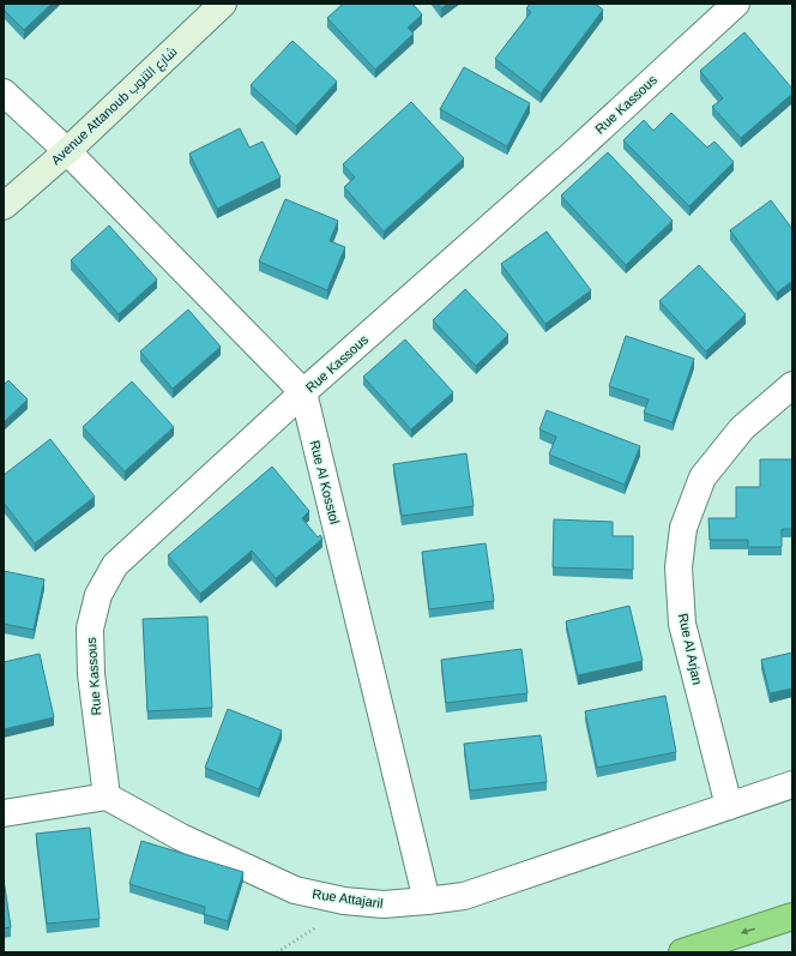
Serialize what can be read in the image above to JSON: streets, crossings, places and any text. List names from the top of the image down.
{
  "streets": {
    "street": [
      "Rue Kassous",
      "Avenue Attanoub شارع التنوب",
      "Rue Al Kosstol",
      "Rue Al Arjan",
      "Rue Attajaril"
    ]
  },
  "crossings": [
    ["Rue Kassous", "Rue Al Kosstol"],
    ["Rue Kassous", "Rue Attajaril"],
    ["Rue Al Kosstol", "Rue Attajaril"],
    ["Rue Al Arjan", "Rue Attajaril"]
  ]
}
